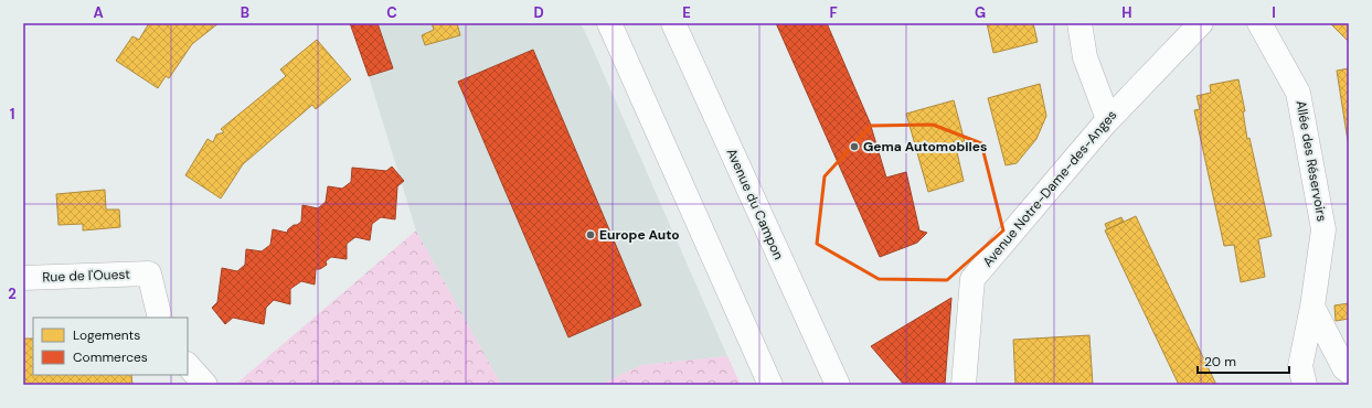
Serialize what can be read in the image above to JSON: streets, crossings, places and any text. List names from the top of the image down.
{
  "streets": {
    "street": [
      "Allée des Réservoirs",
      "Avenue Notre-Dame-des-Anges",
      "Avenue du Campon",
      "Rue de l'Ouest"
    ]
  },
  "places": ["Gema Automobiles", "Europe Auto"],
  "legend": ["Logements", "Commerces"],
  "scale_bar": "20 m",
  "grid": {
    "columns": [
      "A",
      "B",
      "C",
      "D",
      "E",
      "F",
      "G",
      "H",
      "I"
    ],
    "rows": ["1", "2"]
  }
}
